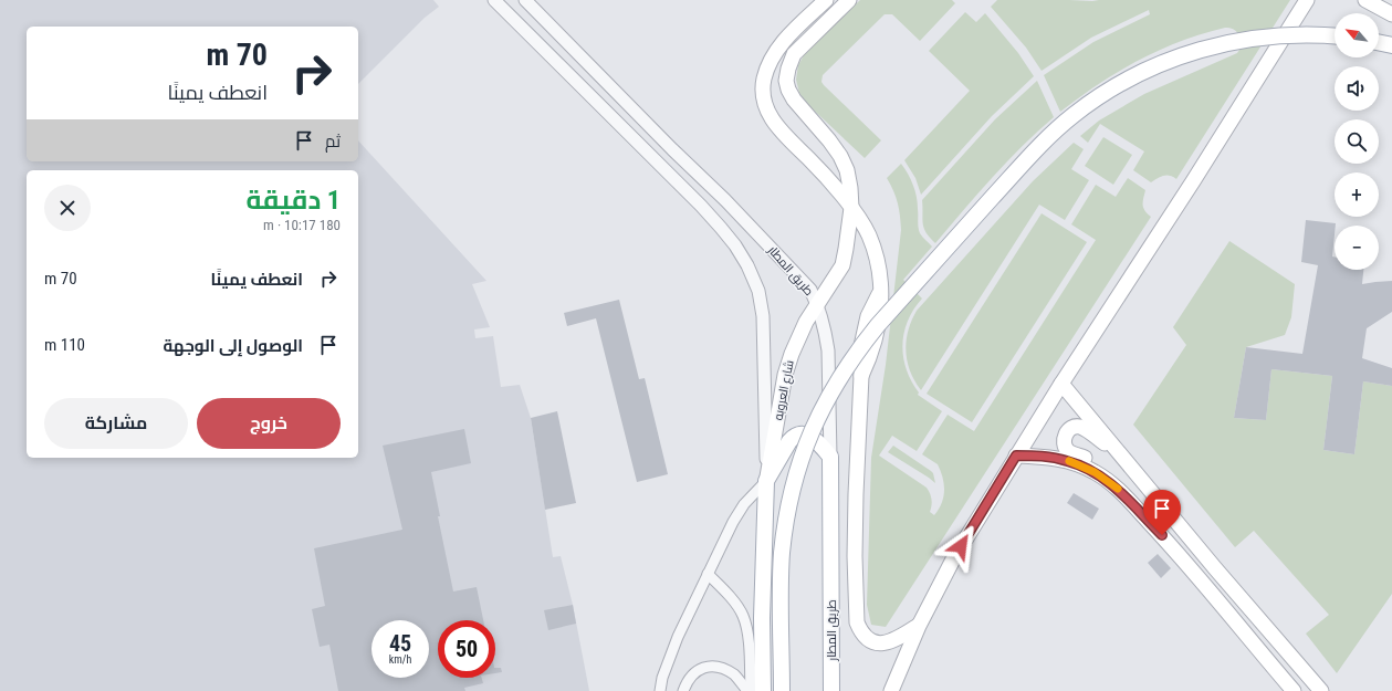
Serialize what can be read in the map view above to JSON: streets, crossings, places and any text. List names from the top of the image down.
{
  "streets": {
    "main road": ["طريق المطار", "شارع العروبه"]
  },
  "crossings": [
    ["طريق المطار", "شارع العروبه"]
  ],
  "north": "top left",
  "page": {
    "map_buttons": ["+", "−"],
    "turn": ["70 m", "انعطف يمينًا"],
    "then": "ثم",
    "heading": ["1 دقيقة", "180 m · 10:17"],
    "list": [
      {
        "name": "انعطف يمينًا",
        "value": "70 m"
      },
      {
        "name": "الوصول إلى الوجهة",
        "value": "110 m"
      }
    ],
    "buttons": ["خروج", "مشاركة"],
    "speed": "45 km/h",
    "limit": "50"
  }
}
